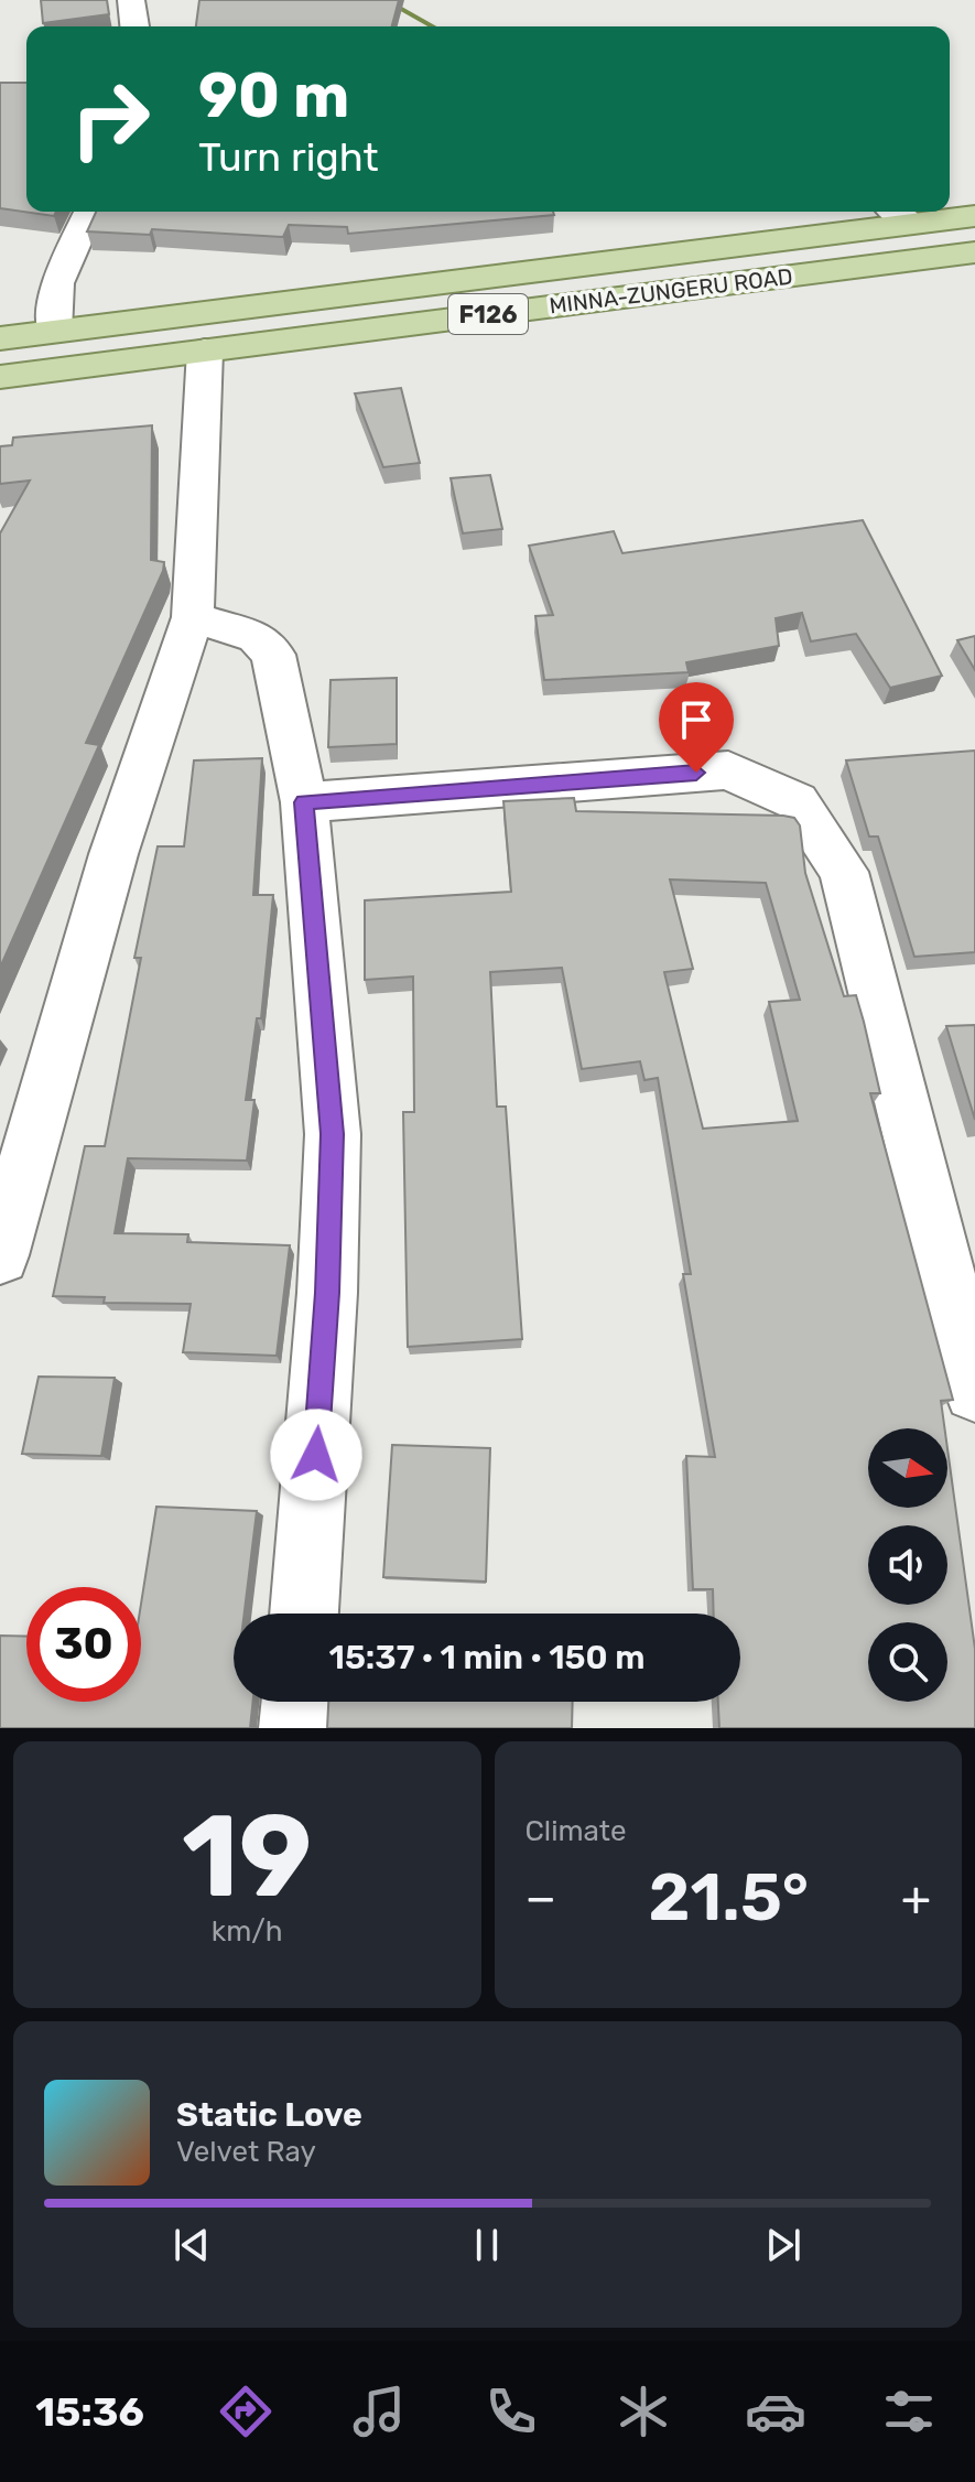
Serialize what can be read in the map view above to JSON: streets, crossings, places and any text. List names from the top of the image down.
{
  "streets": {
    "main road": ["MINNA-ZUNGERU ROAD", "F126"]
  },
  "north": "right",
  "page": {
    "turn": ["90 m", "Turn right"],
    "limit": "30",
    "trip": "15:37 · 1 min · 150 m",
    "tile": [
      ["19", "km/h"],
      "Climate"
    ],
    "heat": ["−", "21.5°", "+"],
    "song": ["Static Love", "Velvet Ray"],
    "tabs": "15:36"
  }
}
